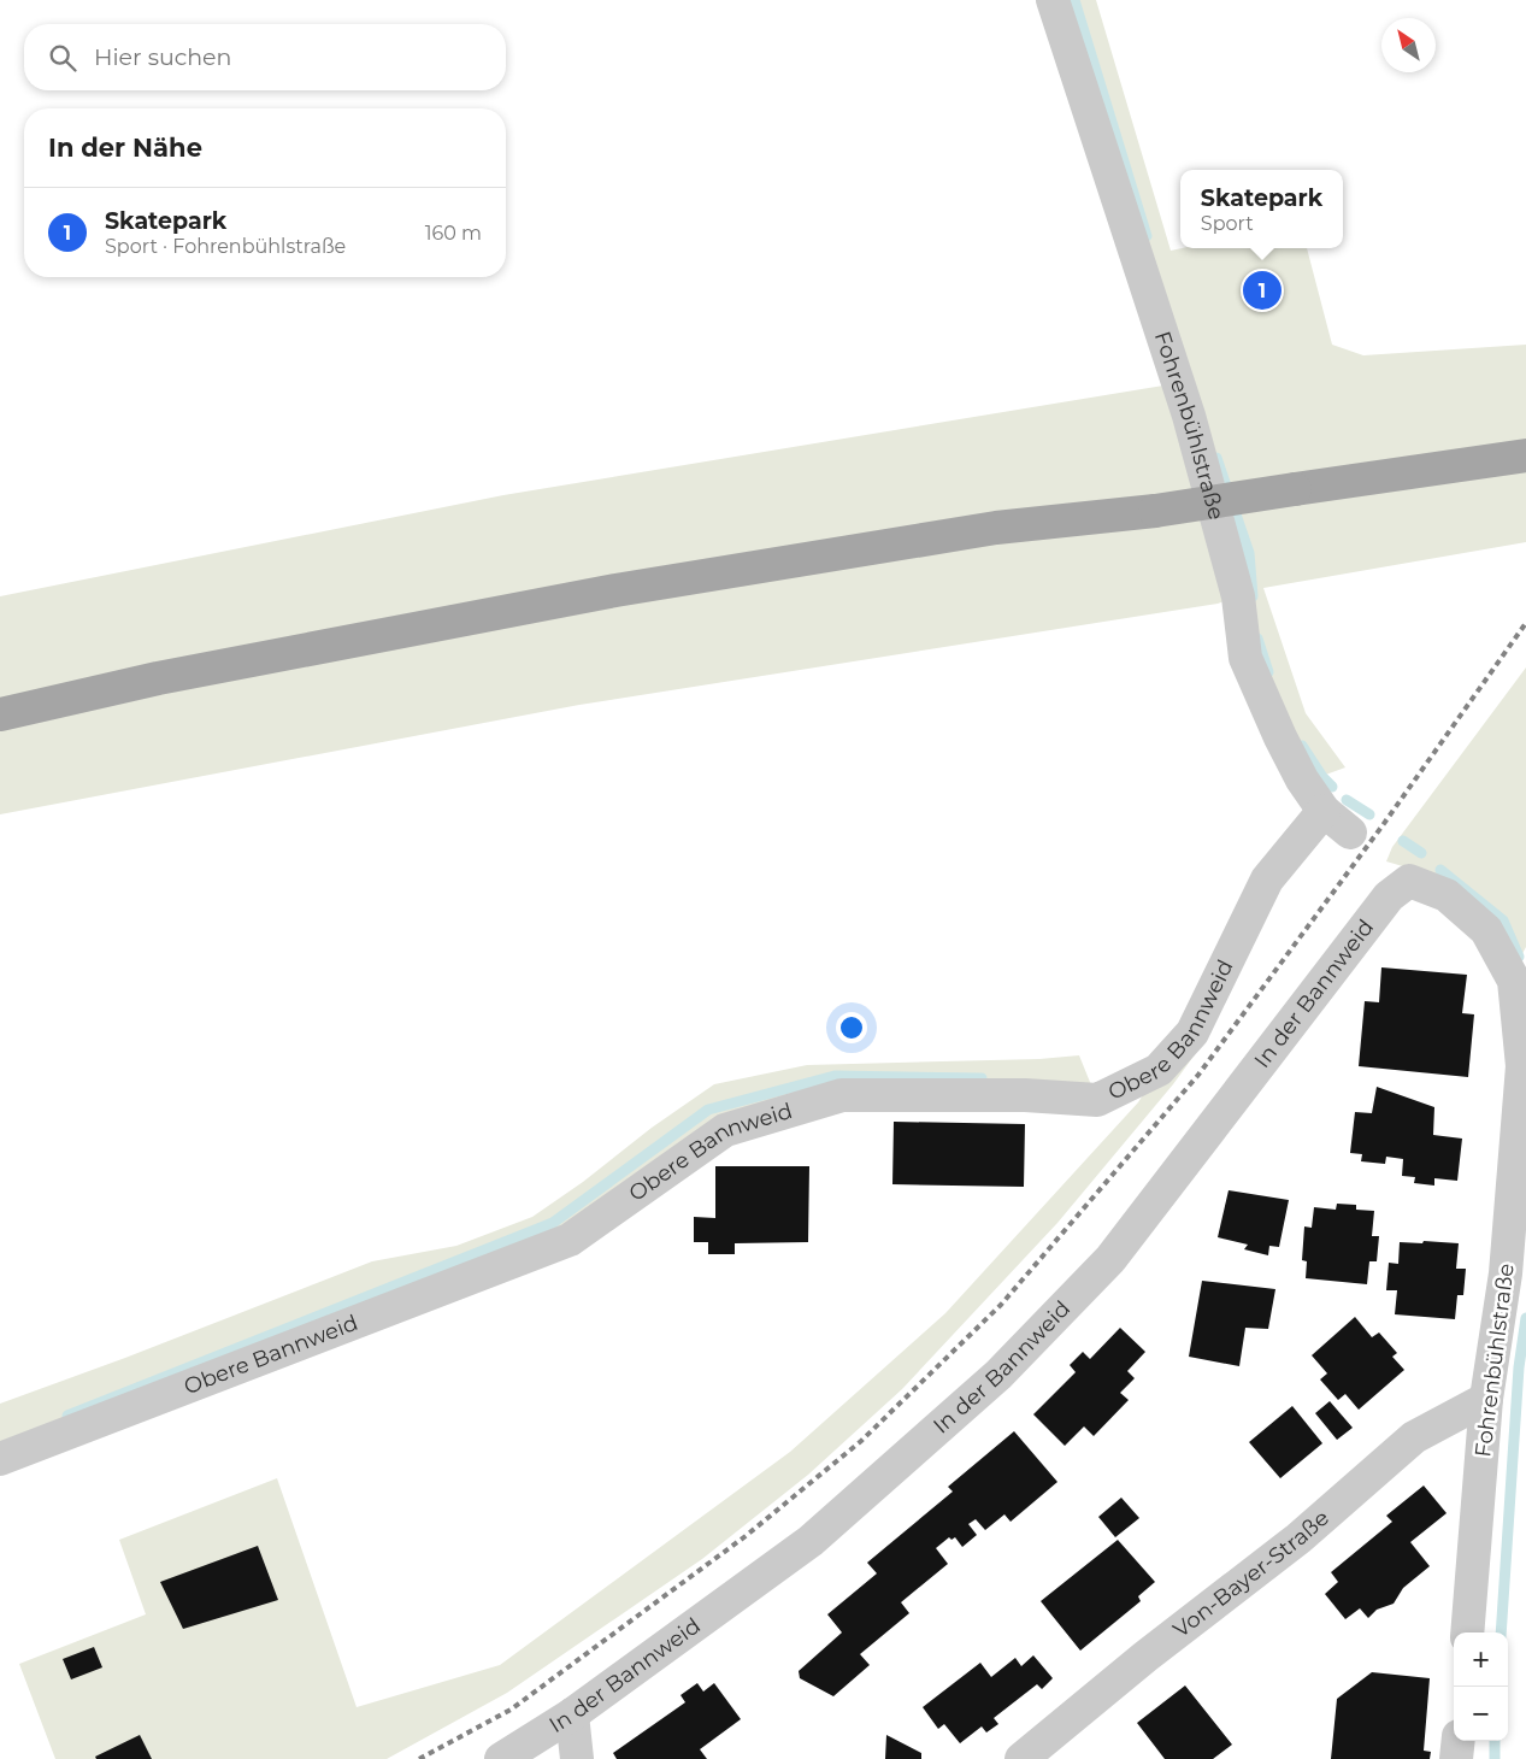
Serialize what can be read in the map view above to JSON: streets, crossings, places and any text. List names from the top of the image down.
{
  "streets": {
    "street": [
      "Fohrenbühlstraße",
      "In der Bannweid",
      "Obere Bannweid",
      "Von-Bayer-Straße"
    ]
  },
  "crossings": [
    ["Fohrenbühlstraße", "In der Bannweid"],
    ["Fohrenbühlstraße", "Obere Bannweid"],
    ["Fohrenbühlstraße", "Von-Bayer-Straße"]
  ],
  "north": "top left",
  "page": {
    "search": "Hier suchen",
    "heading": "In der Nähe",
    "popup": ["Skatepark", "Sport"],
    "list": [
      {
        "mark": "1",
        "name": "Skatepark",
        "note": "Sport · Fohrenbühlstraße",
        "value": "160 m"
      }
    ],
    "pins": "1",
    "map_buttons": ["+", "−"]
  }
}
